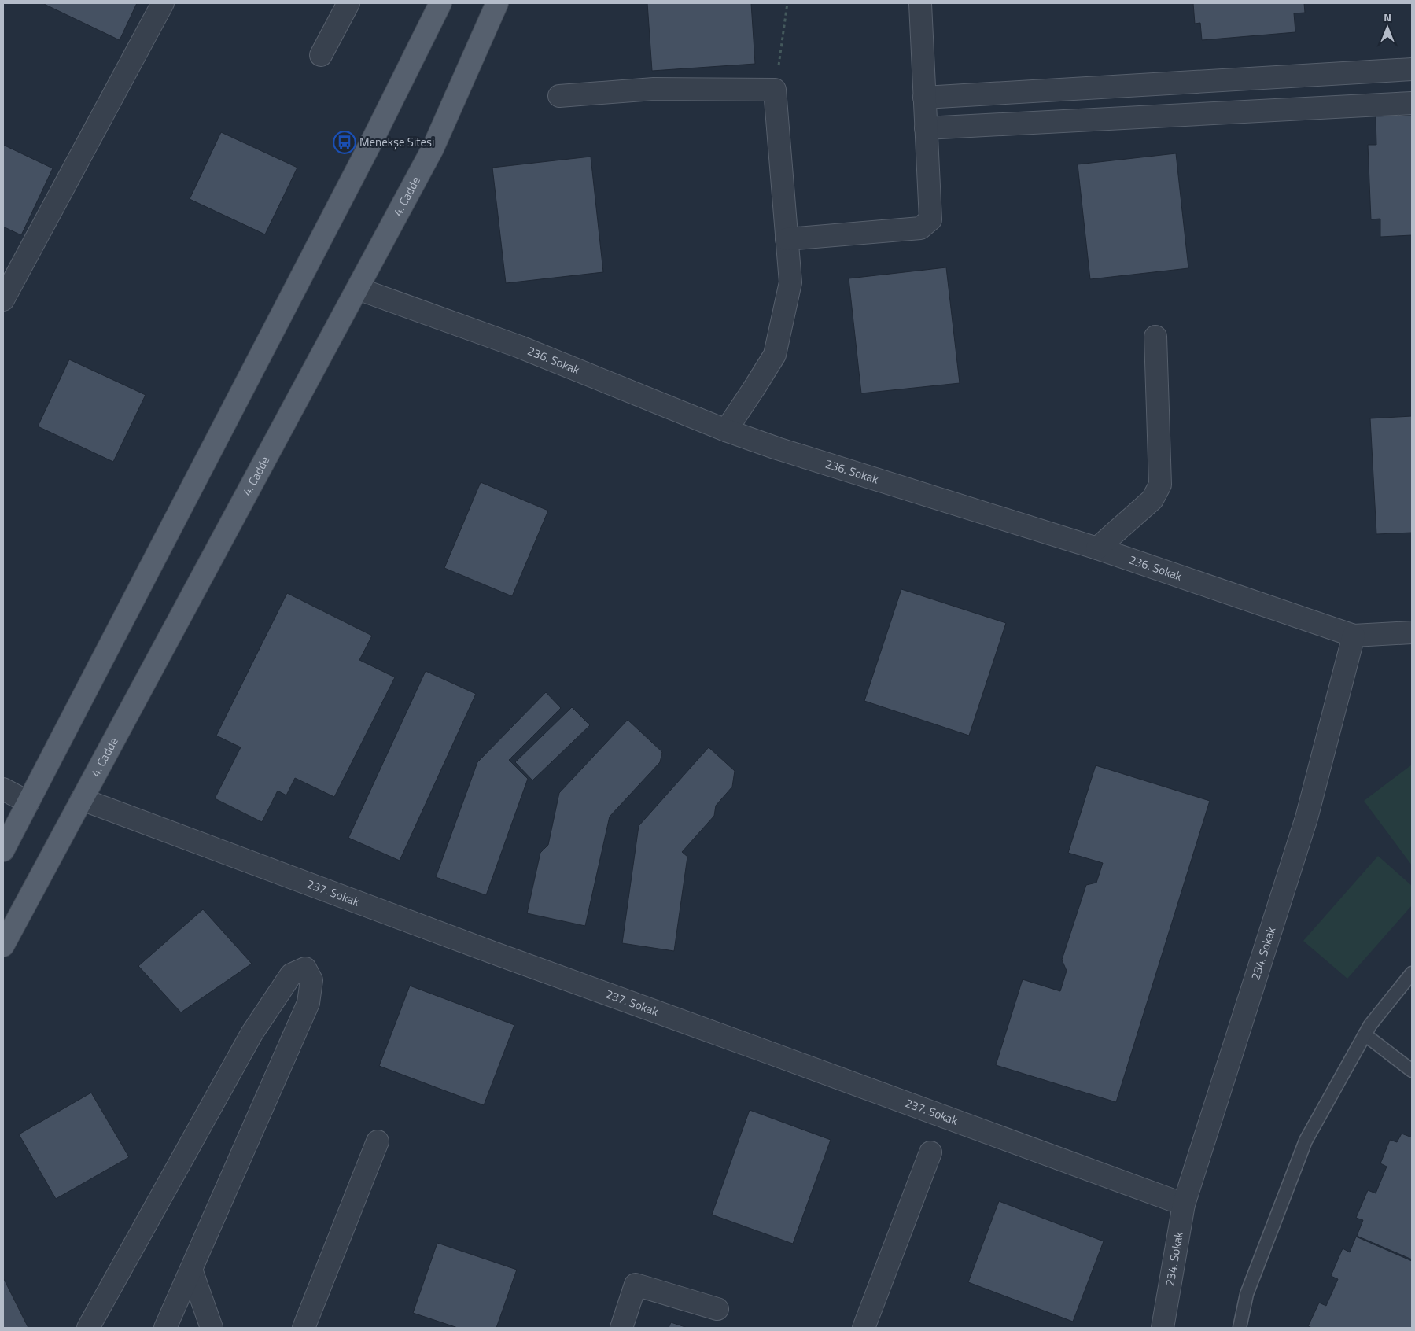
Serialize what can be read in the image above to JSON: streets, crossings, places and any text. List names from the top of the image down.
{
  "streets": {
    "main road": ["4. Cadde"],
    "street": ["236. Sokak", "237. Sokak", "234. Sokak"]
  },
  "crossings": [
    ["4. Cadde", "236. Sokak"],
    ["4. Cadde", "237. Sokak"],
    ["236. Sokak", "234. Sokak"],
    ["237. Sokak", "234. Sokak"]
  ],
  "places": {
    "bus stop": ["Menekşe Sitesi"]
  },
  "north": "top"
}
